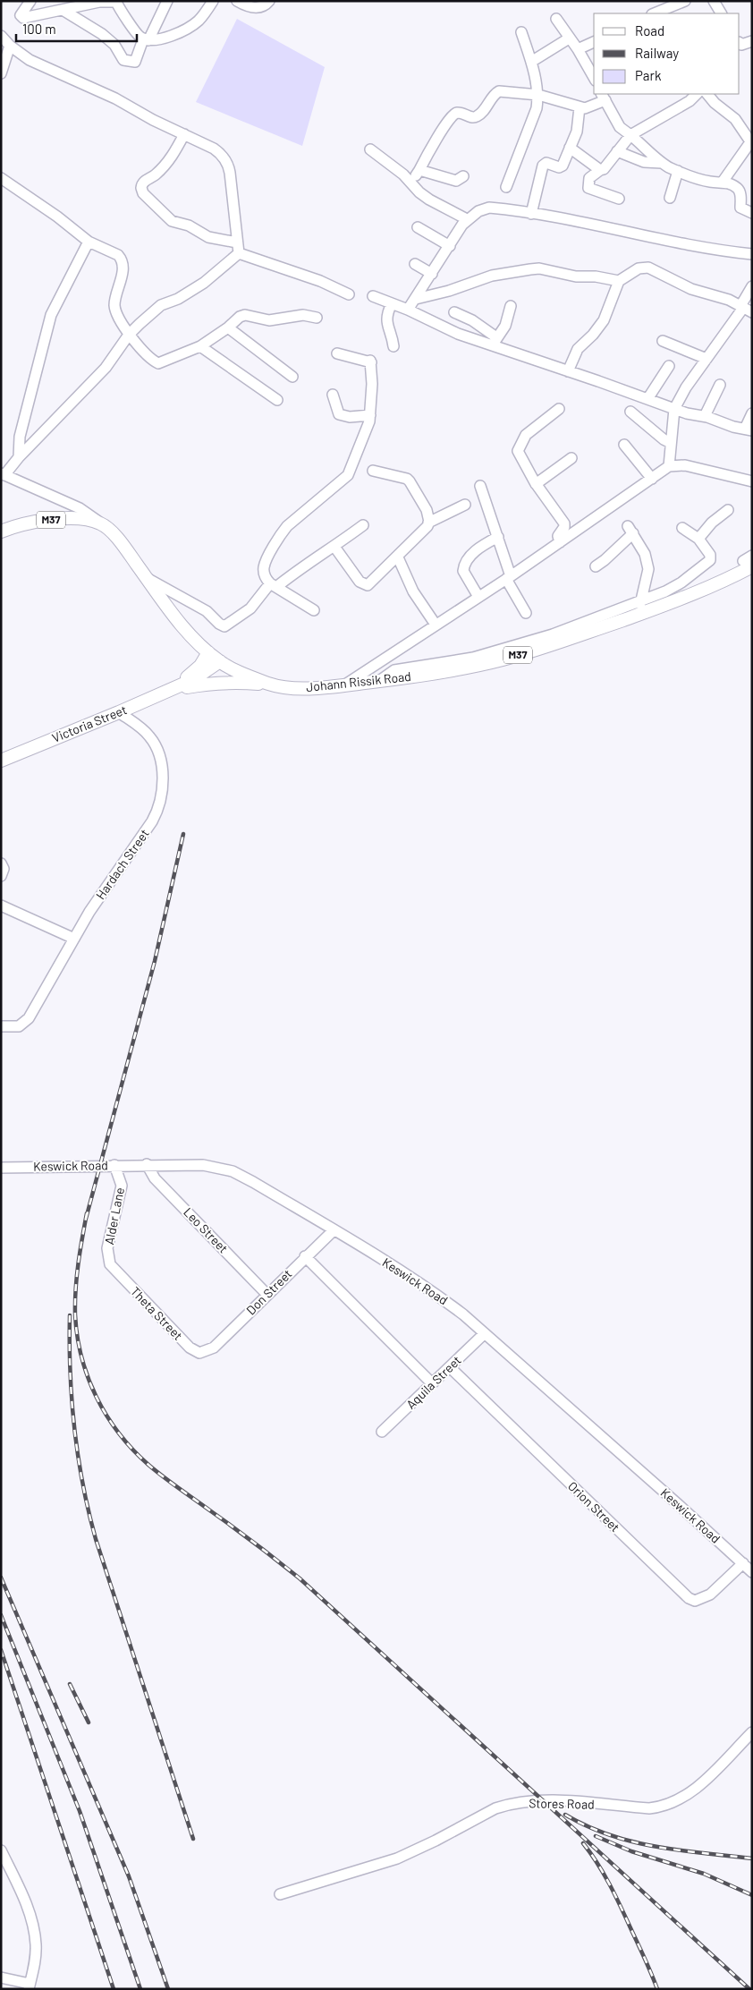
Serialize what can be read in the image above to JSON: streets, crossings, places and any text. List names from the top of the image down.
{
  "streets": {
    "main road": ["M37", "Johann Rissik Road", "Victoria Street"],
    "street": [
      "Hardach Street",
      "Keswick Road",
      "Alder Lane",
      "Leo Street",
      "Don Street",
      "Theta Street",
      "Aquila Street",
      "Orion Street",
      "Stores Road"
    ]
  },
  "crossings": [
    ["M37", "Johann Rissik Road"],
    ["Johann Rissik Road", "Victoria Street"],
    ["Victoria Street", "Hardach Street"],
    ["Keswick Road", "Alder Lane"],
    ["Keswick Road", "Leo Street"],
    ["Keswick Road", "Don Street"],
    ["Keswick Road", "Aquila Street"],
    ["Keswick Road", "Orion Street"],
    ["Alder Lane", "Theta Street"],
    ["Leo Street", "Don Street"],
    ["Don Street", "Theta Street"],
    ["Aquila Street", "Orion Street"]
  ],
  "legend": ["Road", "Railway", "Park"],
  "scale_bar": "100 m"
}
